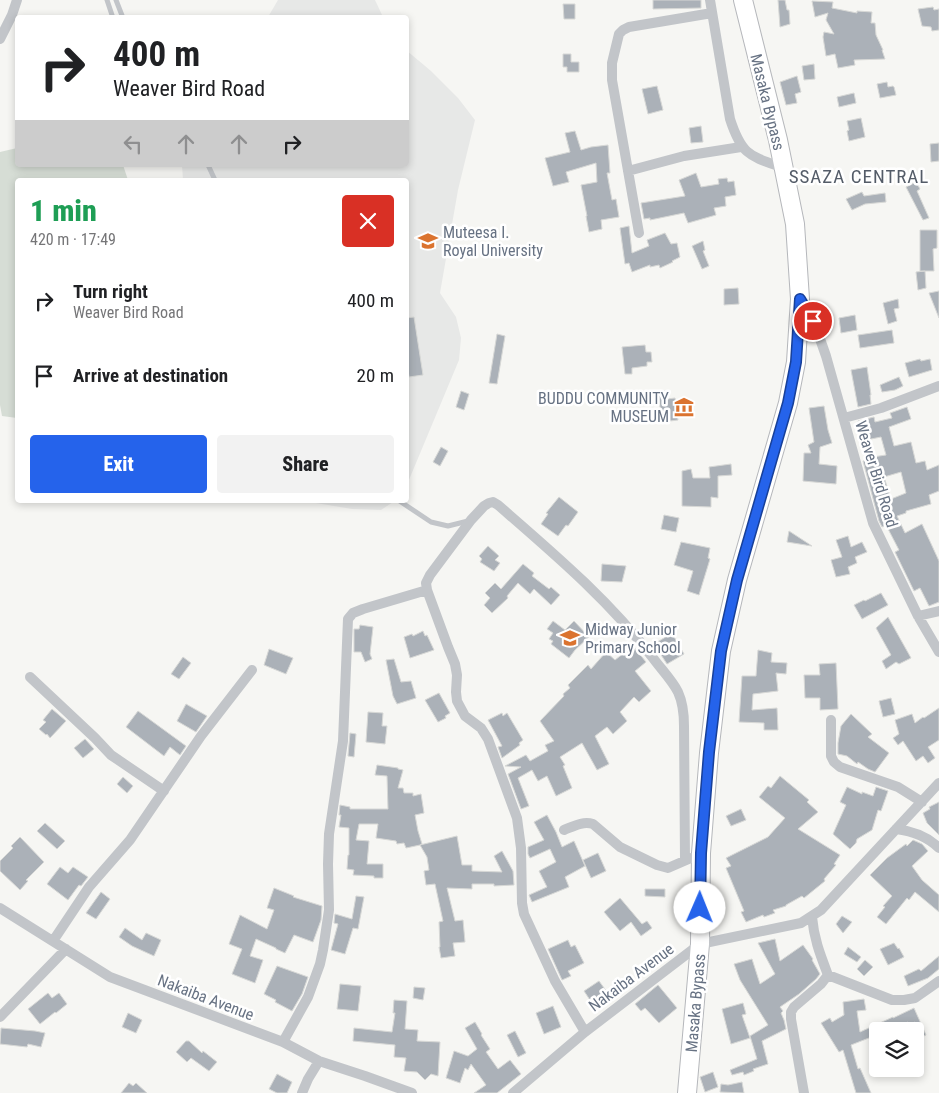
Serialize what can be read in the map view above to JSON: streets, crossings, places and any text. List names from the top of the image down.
{
  "streets": {
    "highway": ["Masaka Bypass"],
    "street": ["Weaver Bird Road", "Nakaiba Avenue"]
  },
  "crossings": [
    ["Masaka Bypass", "Weaver Bird Road"],
    ["Masaka Bypass", "Nakaiba Avenue"]
  ],
  "districts": ["SSAZA CENTRAL"],
  "places": {
    "school or university": ["Muteesa I. Royal University", "Midway Junior Primary School"],
    "museum": ["BUDDU COMMUNITY MUSEUM"]
  },
  "page": {
    "turn": ["400 m", "Weaver Bird Road"],
    "heading": ["1 min", "420 m · 17:49"],
    "list": [
      {
        "name": "Turn right",
        "note": "Weaver Bird Road",
        "value": "400 m"
      },
      {
        "name": "Arrive at destination",
        "value": "20 m"
      }
    ],
    "buttons": ["Exit", "Share"]
  }
}
